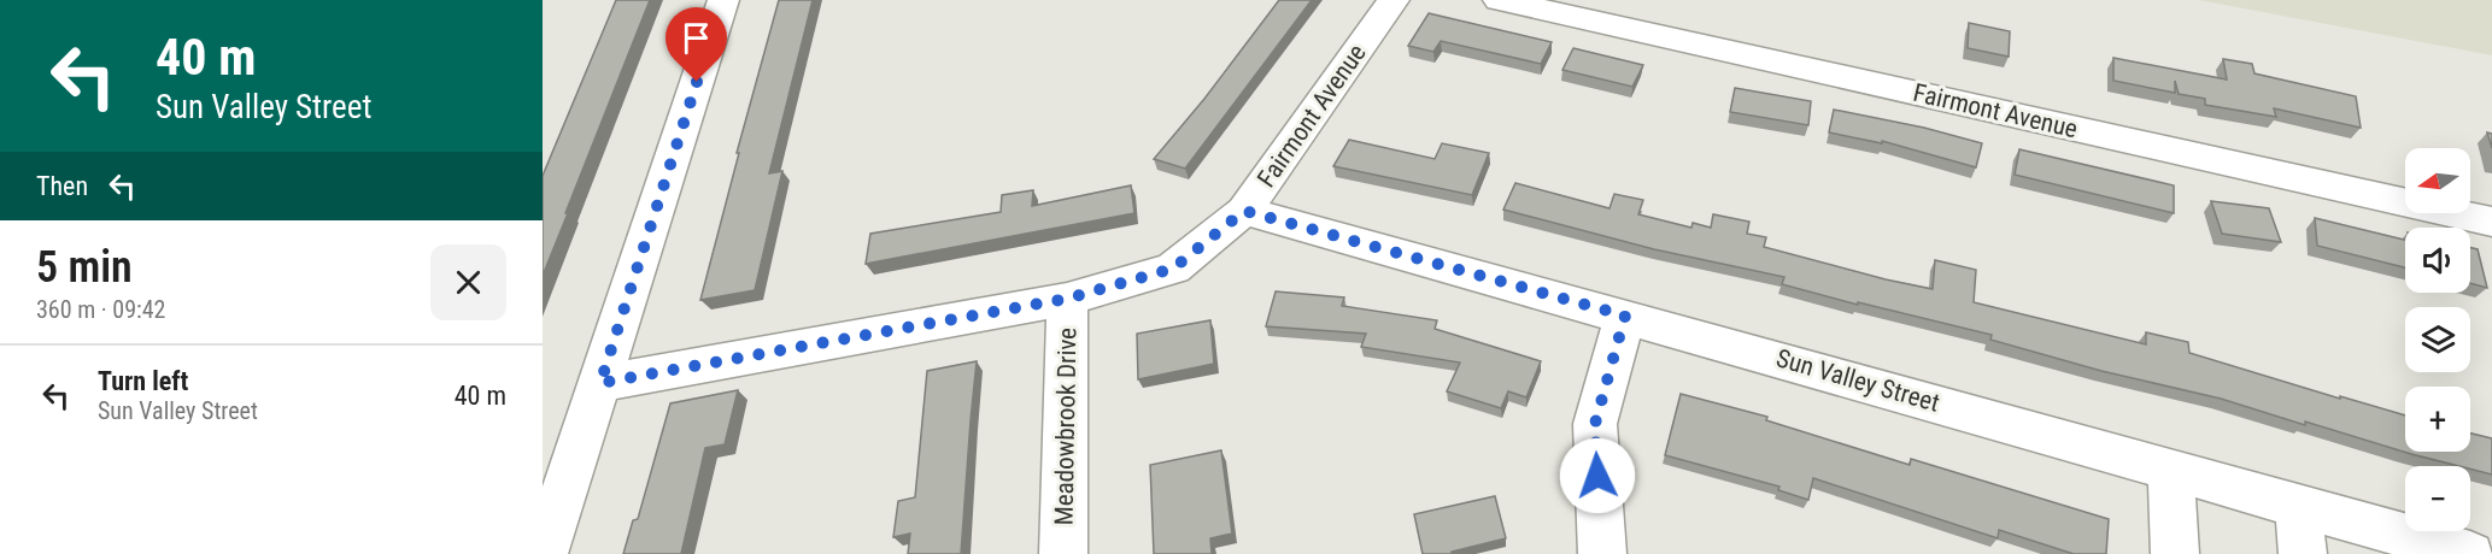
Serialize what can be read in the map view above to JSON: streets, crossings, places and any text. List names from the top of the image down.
{
  "streets": {
    "street": ["Fairmont Avenue", "Sun Valley Street", "Meadowbrook Drive"]
  },
  "crossings": [
    ["Fairmont Avenue", "Sun Valley Street"],
    ["Fairmont Avenue", "Meadowbrook Drive"]
  ],
  "north": "left",
  "page": {
    "turn": ["40 m", "Sun Valley Street"],
    "map_buttons": ["+", "−"],
    "then": "Then",
    "heading": ["5 min", "360 m · 09:42"],
    "list": [
      {
        "name": "Turn left",
        "note": "Sun Valley Street",
        "value": "40 m"
      }
    ]
  }
}
